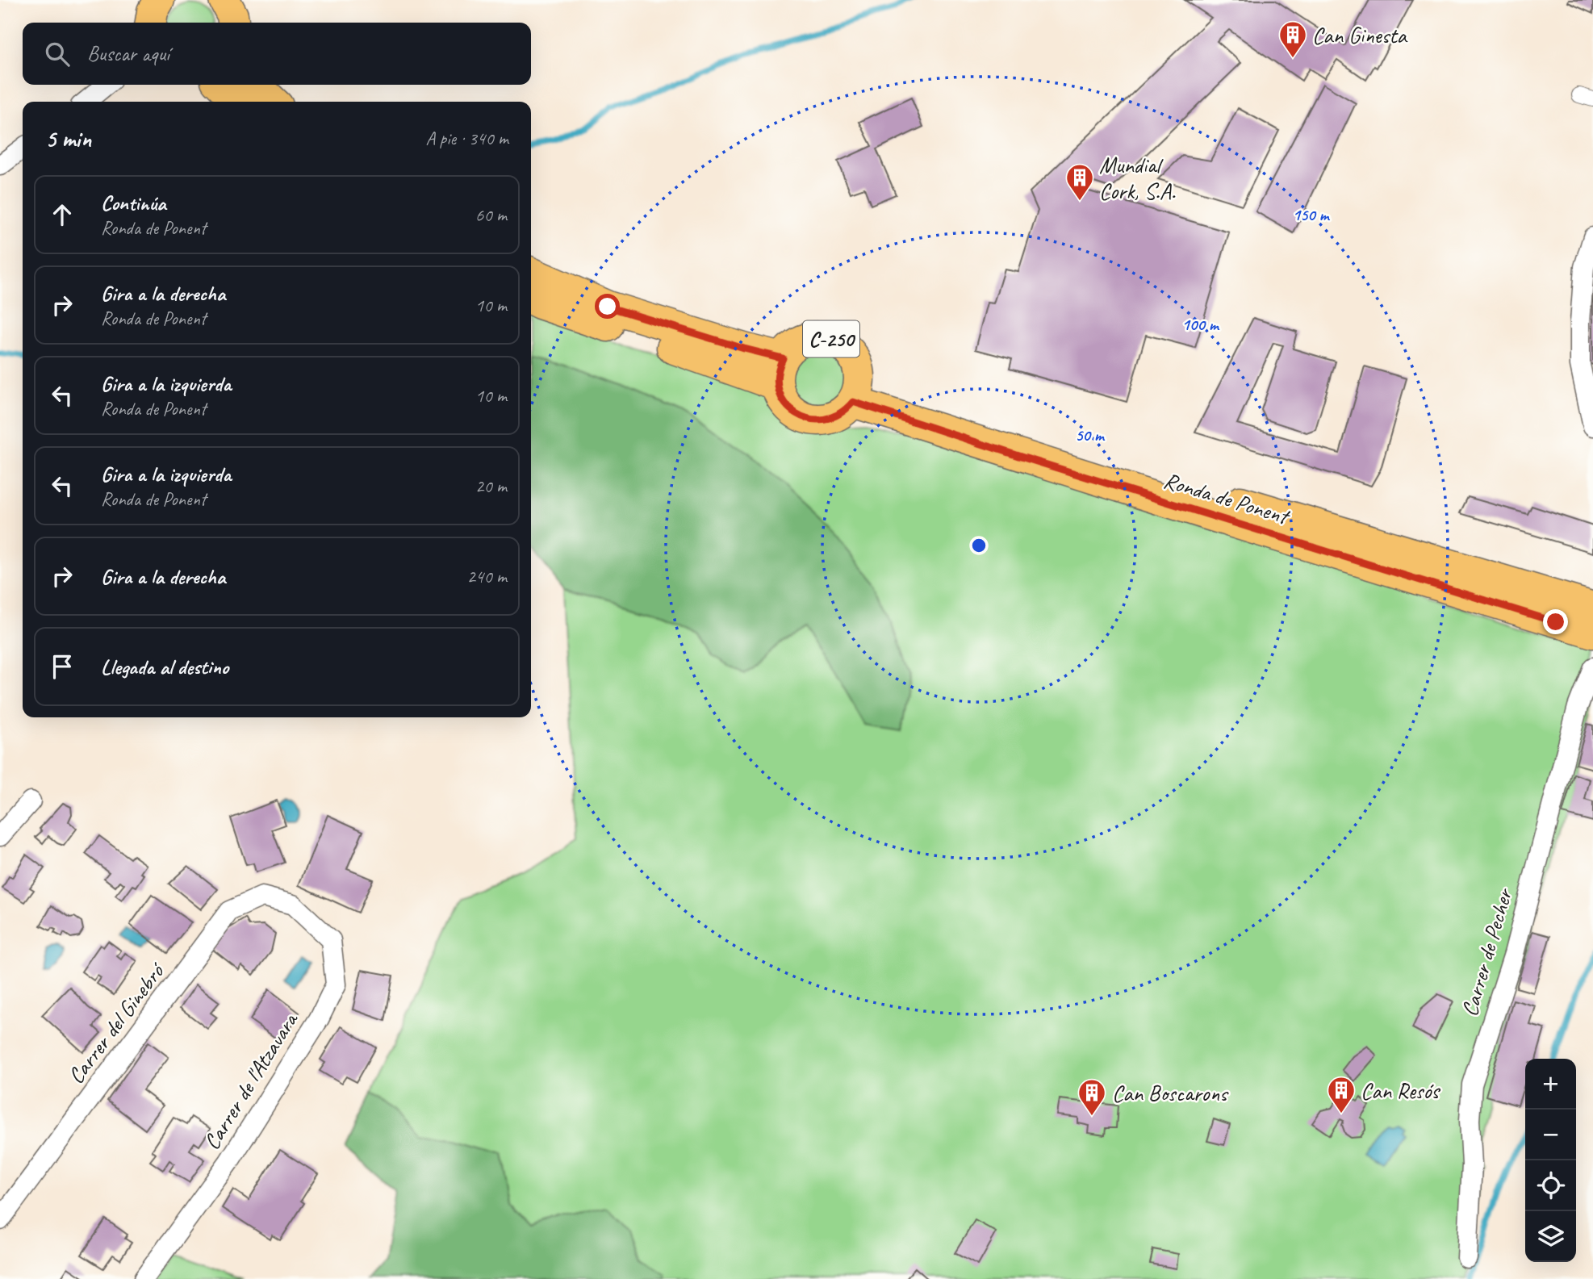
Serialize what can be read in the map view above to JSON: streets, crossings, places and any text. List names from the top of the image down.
{
  "streets": {
    "main road": ["C-250", "Ronda de Ponent"],
    "street": ["Carrer de Pecher", "Carrer del Ginebró", "Carrer de l'Atzavara"]
  },
  "crossings": [
    ["C-250", "Ronda de Ponent"],
    ["Carrer del Ginebró", "Carrer de l'Atzavara"]
  ],
  "places": {
    "building": [
      "Can Ginesta",
      "Mundial Cork, S.A.",
      "Can Resós",
      "Can Boscarons"
    ]
  },
  "page": {
    "search": "Buscar aquí",
    "heading": ["5 min", "A pie · 340 m"],
    "list": [
      ["Continúa", "Ronda de Ponent", "60 m"],
      ["Gira a la derecha", "Ronda de Ponent", "10 m"],
      ["Gira a la izquierda", "Ronda de Ponent", "10 m"],
      ["Gira a la izquierda", "Ronda de Ponent", "20 m"],
      ["Gira a la derecha", "240 m"],
      "Llegada al destino"
    ],
    "map_buttons": ["+", "−"]
  },
  "rings": ["150 m", "100 m", "50 m"]
}
